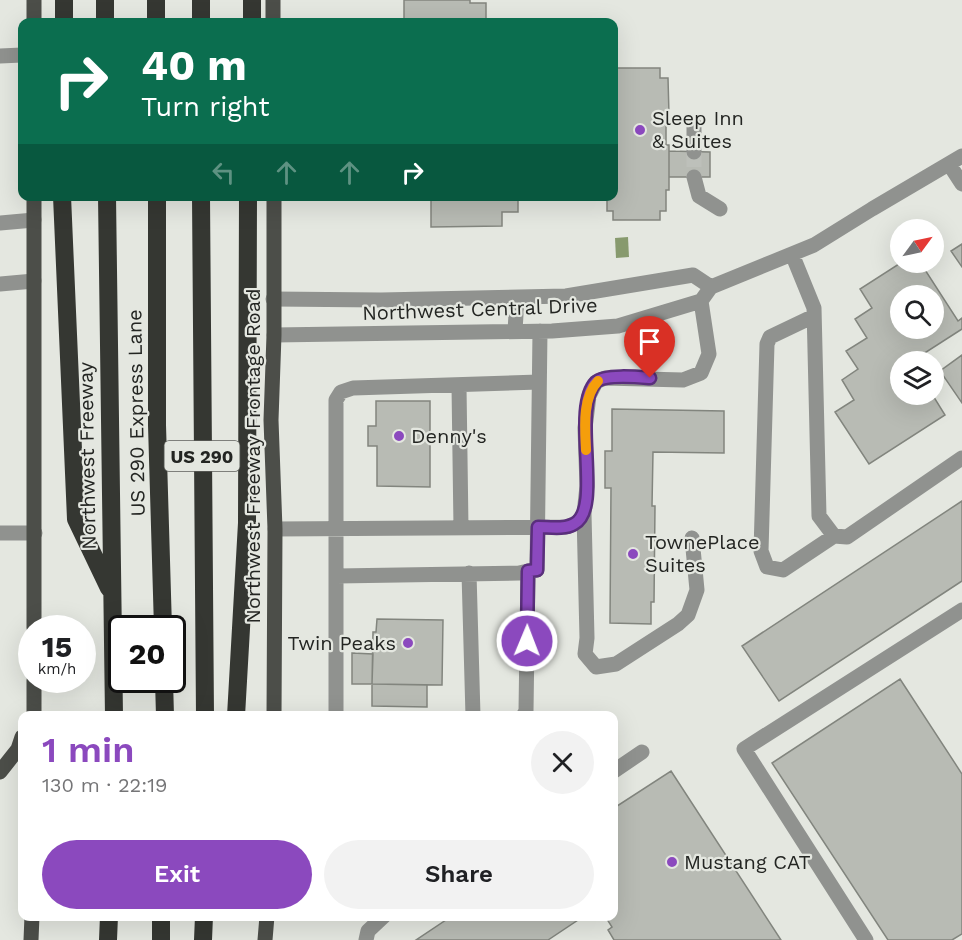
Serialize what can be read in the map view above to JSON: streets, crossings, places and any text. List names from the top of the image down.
{
  "streets": {
    "highway": ["US 290 Express Lane", "Northwest Freeway", "US 290"],
    "main road": ["Northwest Freeway Frontage Road"],
    "street": ["Northwest Central Drive"]
  },
  "crossings": [
    ["Northwest Central Drive", "Northwest Freeway Frontage Road"]
  ],
  "places": [
    "Sleep Inn & Suites",
    "Denny's",
    "TownePlace Suites",
    "Twin Peaks",
    "Mustang CAT"
  ],
  "north": "top right",
  "page": {
    "turn": ["40 m", "Turn right"],
    "speed": "15 km/h",
    "limit": "20",
    "heading": ["1 min", "130 m · 22:19"],
    "buttons": ["Exit", "Share"]
  }
}
